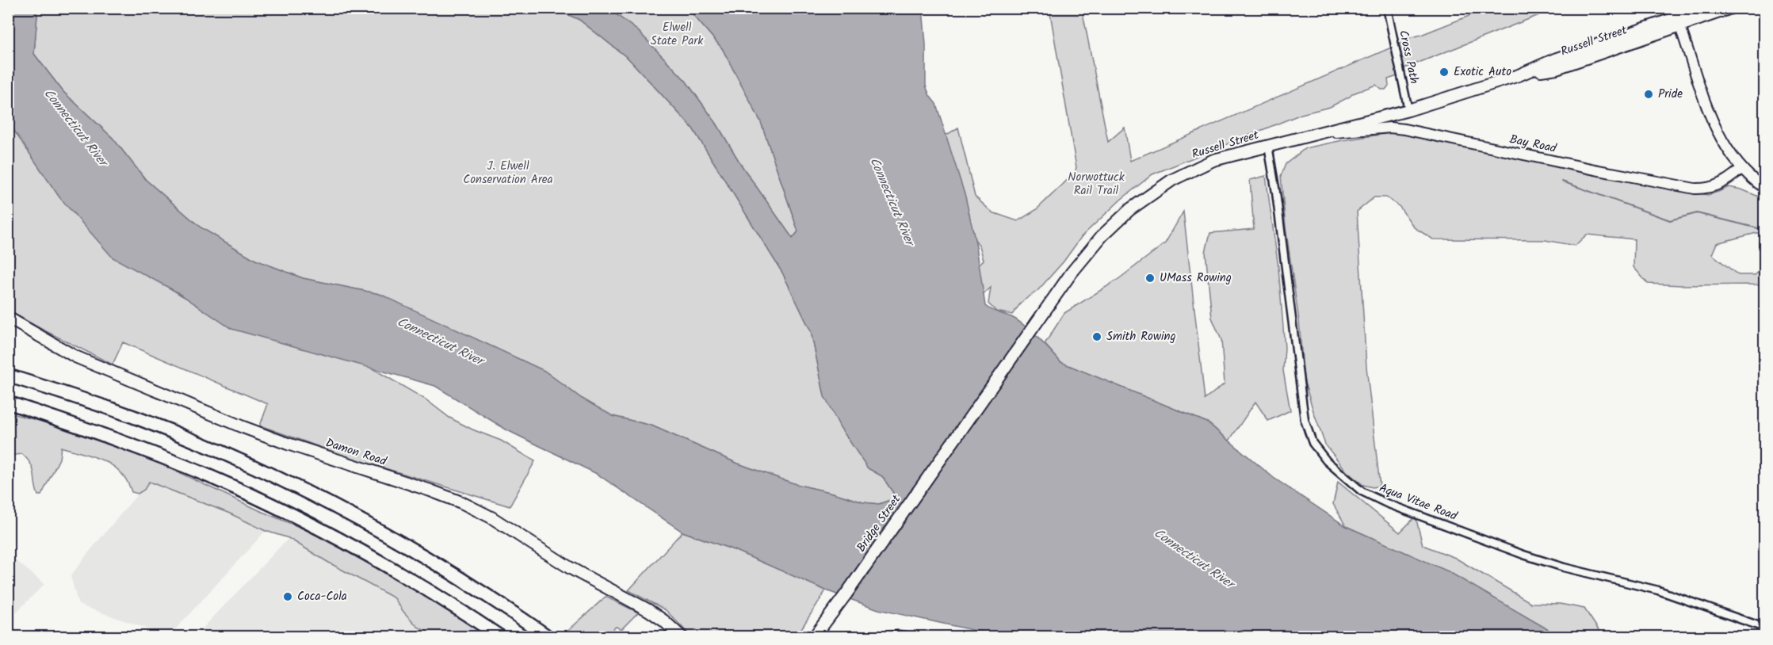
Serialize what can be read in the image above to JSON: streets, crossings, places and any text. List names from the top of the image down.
{
  "streets": {
    "main road": [
      "Russell Street",
      "Bay Road",
      "Damon Road",
      "Bridge Street"
    ],
    "street": ["Cross Path", "Aqua Vitae Road"]
  },
  "crossings": [
    ["Russell Street", "Cross Path"],
    ["Russell Street", "Bay Road"],
    ["Russell Street", "Aqua Vitae Road"],
    ["Russell Street", "Bridge Street"]
  ],
  "water": ["Connecticut River"],
  "parks": ["Elwell State Park", "J. Elwell Conservation Area", "Norwottuck Rail Trail"],
  "places": [
    "Exotic Auto",
    "Pride",
    "UMass Rowing",
    "Smith Rowing",
    "Coca-Cola"
  ]
}
